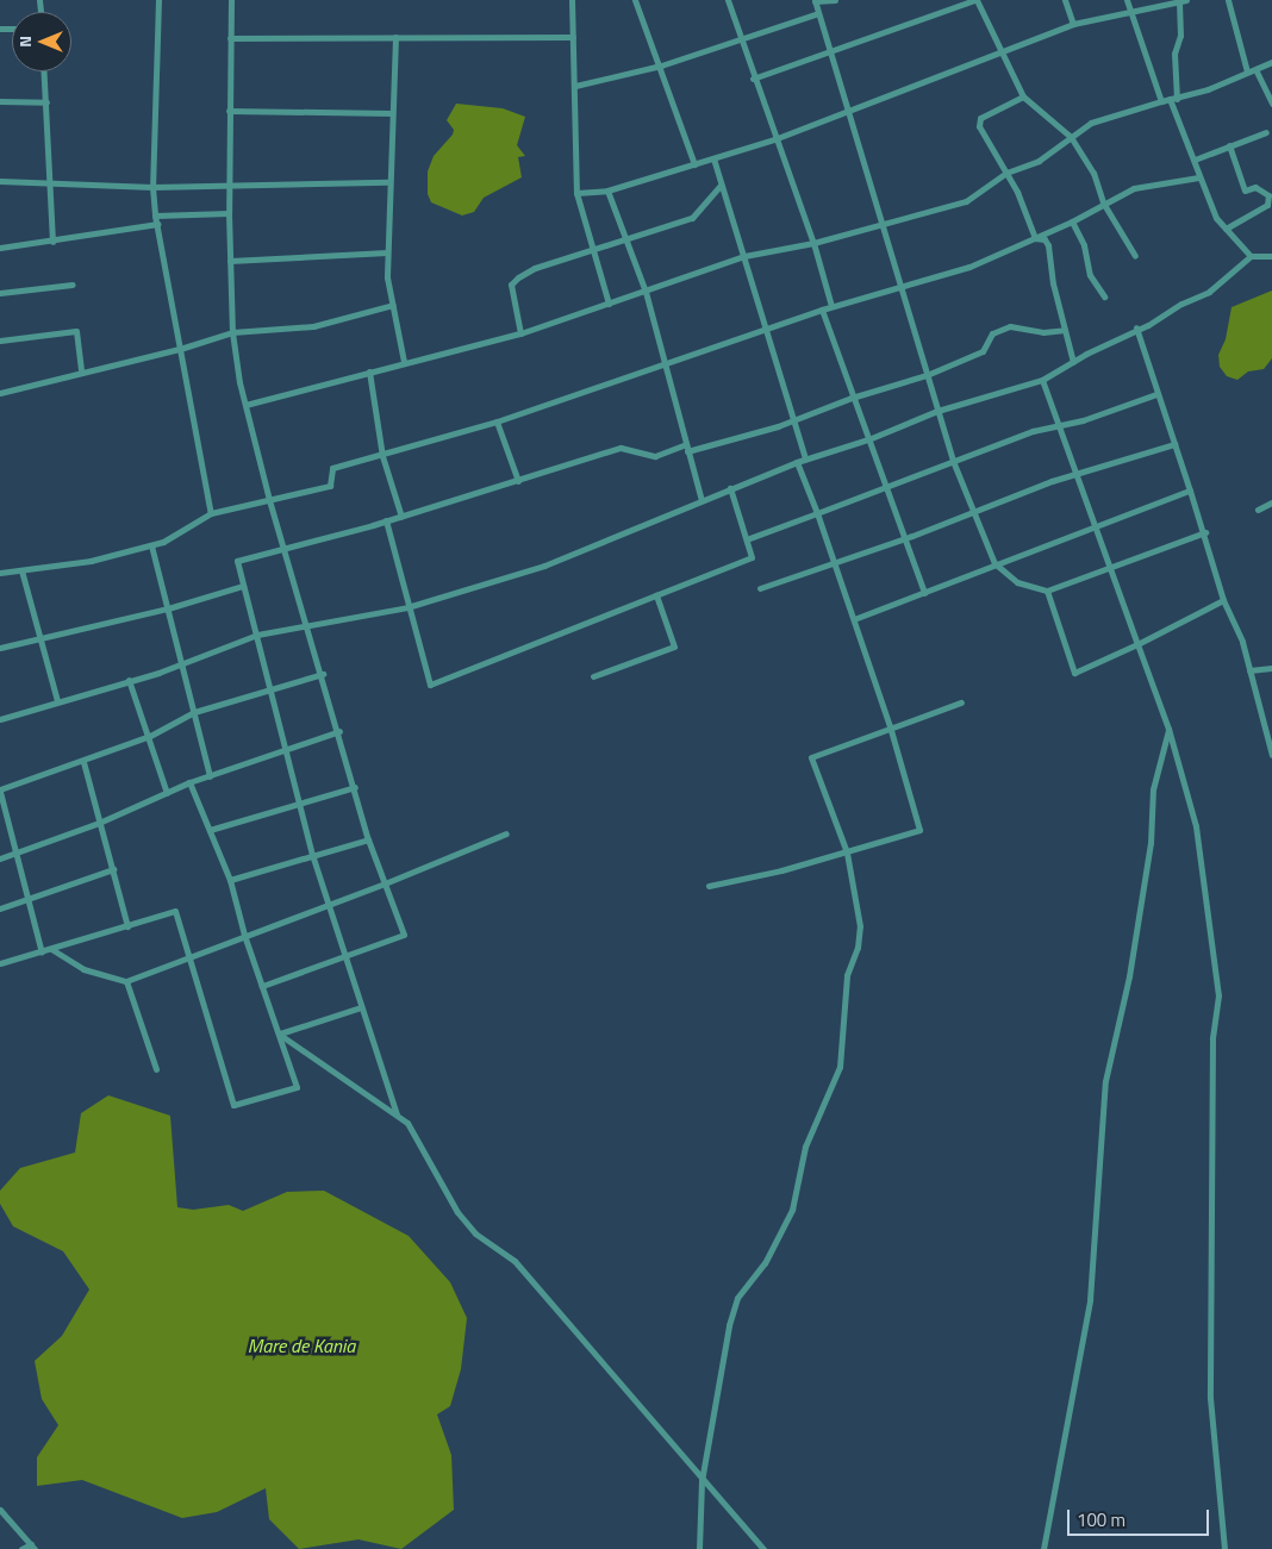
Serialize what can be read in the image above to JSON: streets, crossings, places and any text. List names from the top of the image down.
{
  "water": ["Mare de Kania"],
  "scale_bar": "100 m",
  "north": "left"
}
